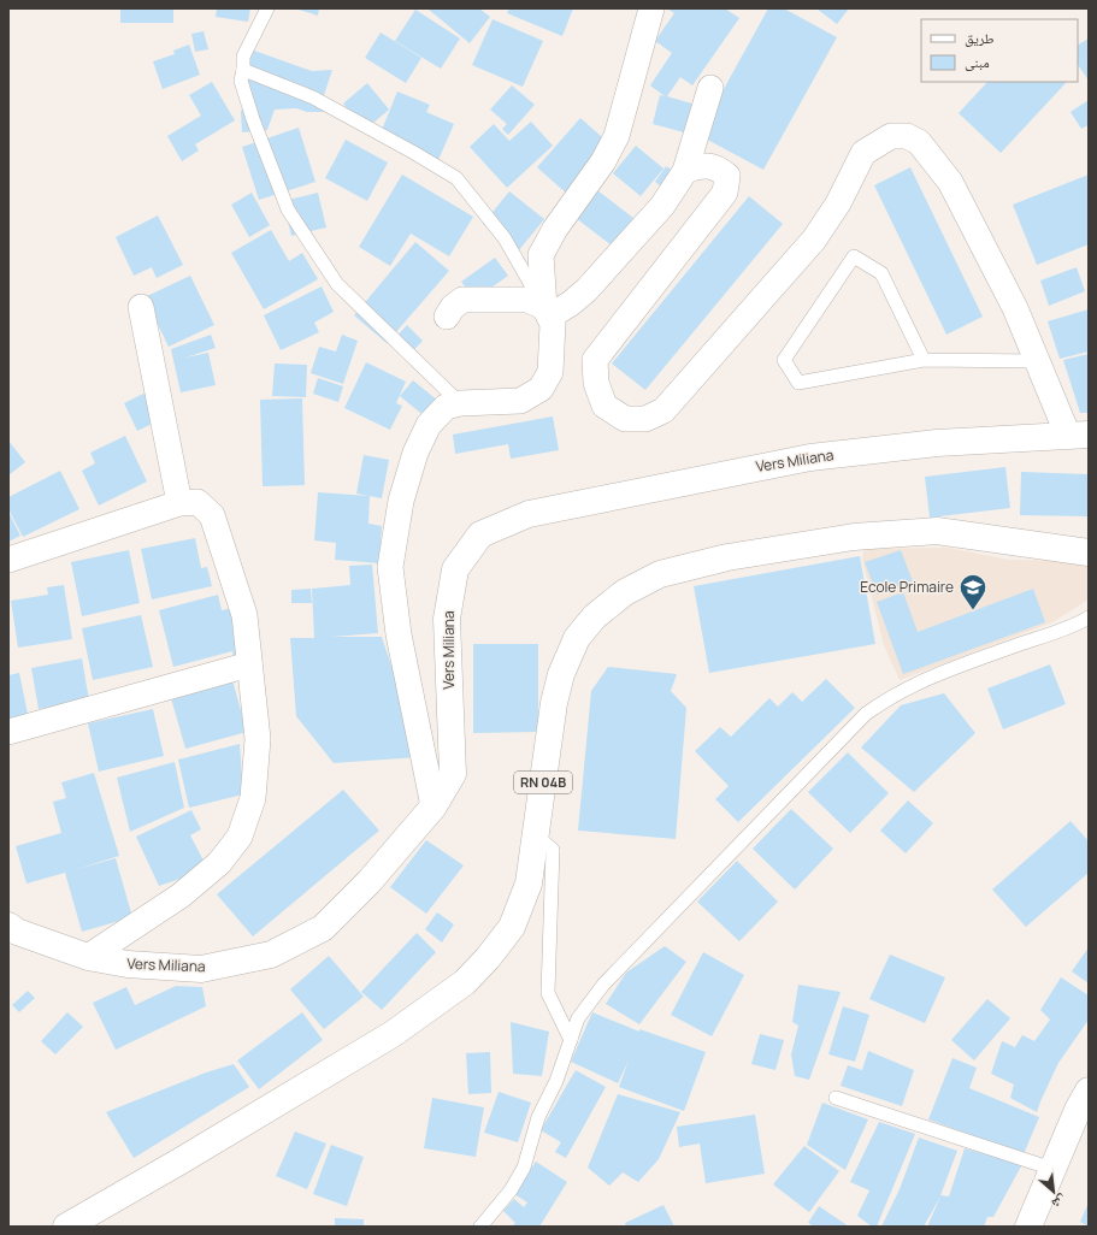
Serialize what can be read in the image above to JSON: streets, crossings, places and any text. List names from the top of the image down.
{
  "streets": {
    "main road": ["Vers Miliana", "RN 04B"]
  },
  "places": {
    "school or university": ["Ecole Primaire"]
  },
  "legend": ["طريق", "مبنى"],
  "north": "bottom right"
}
